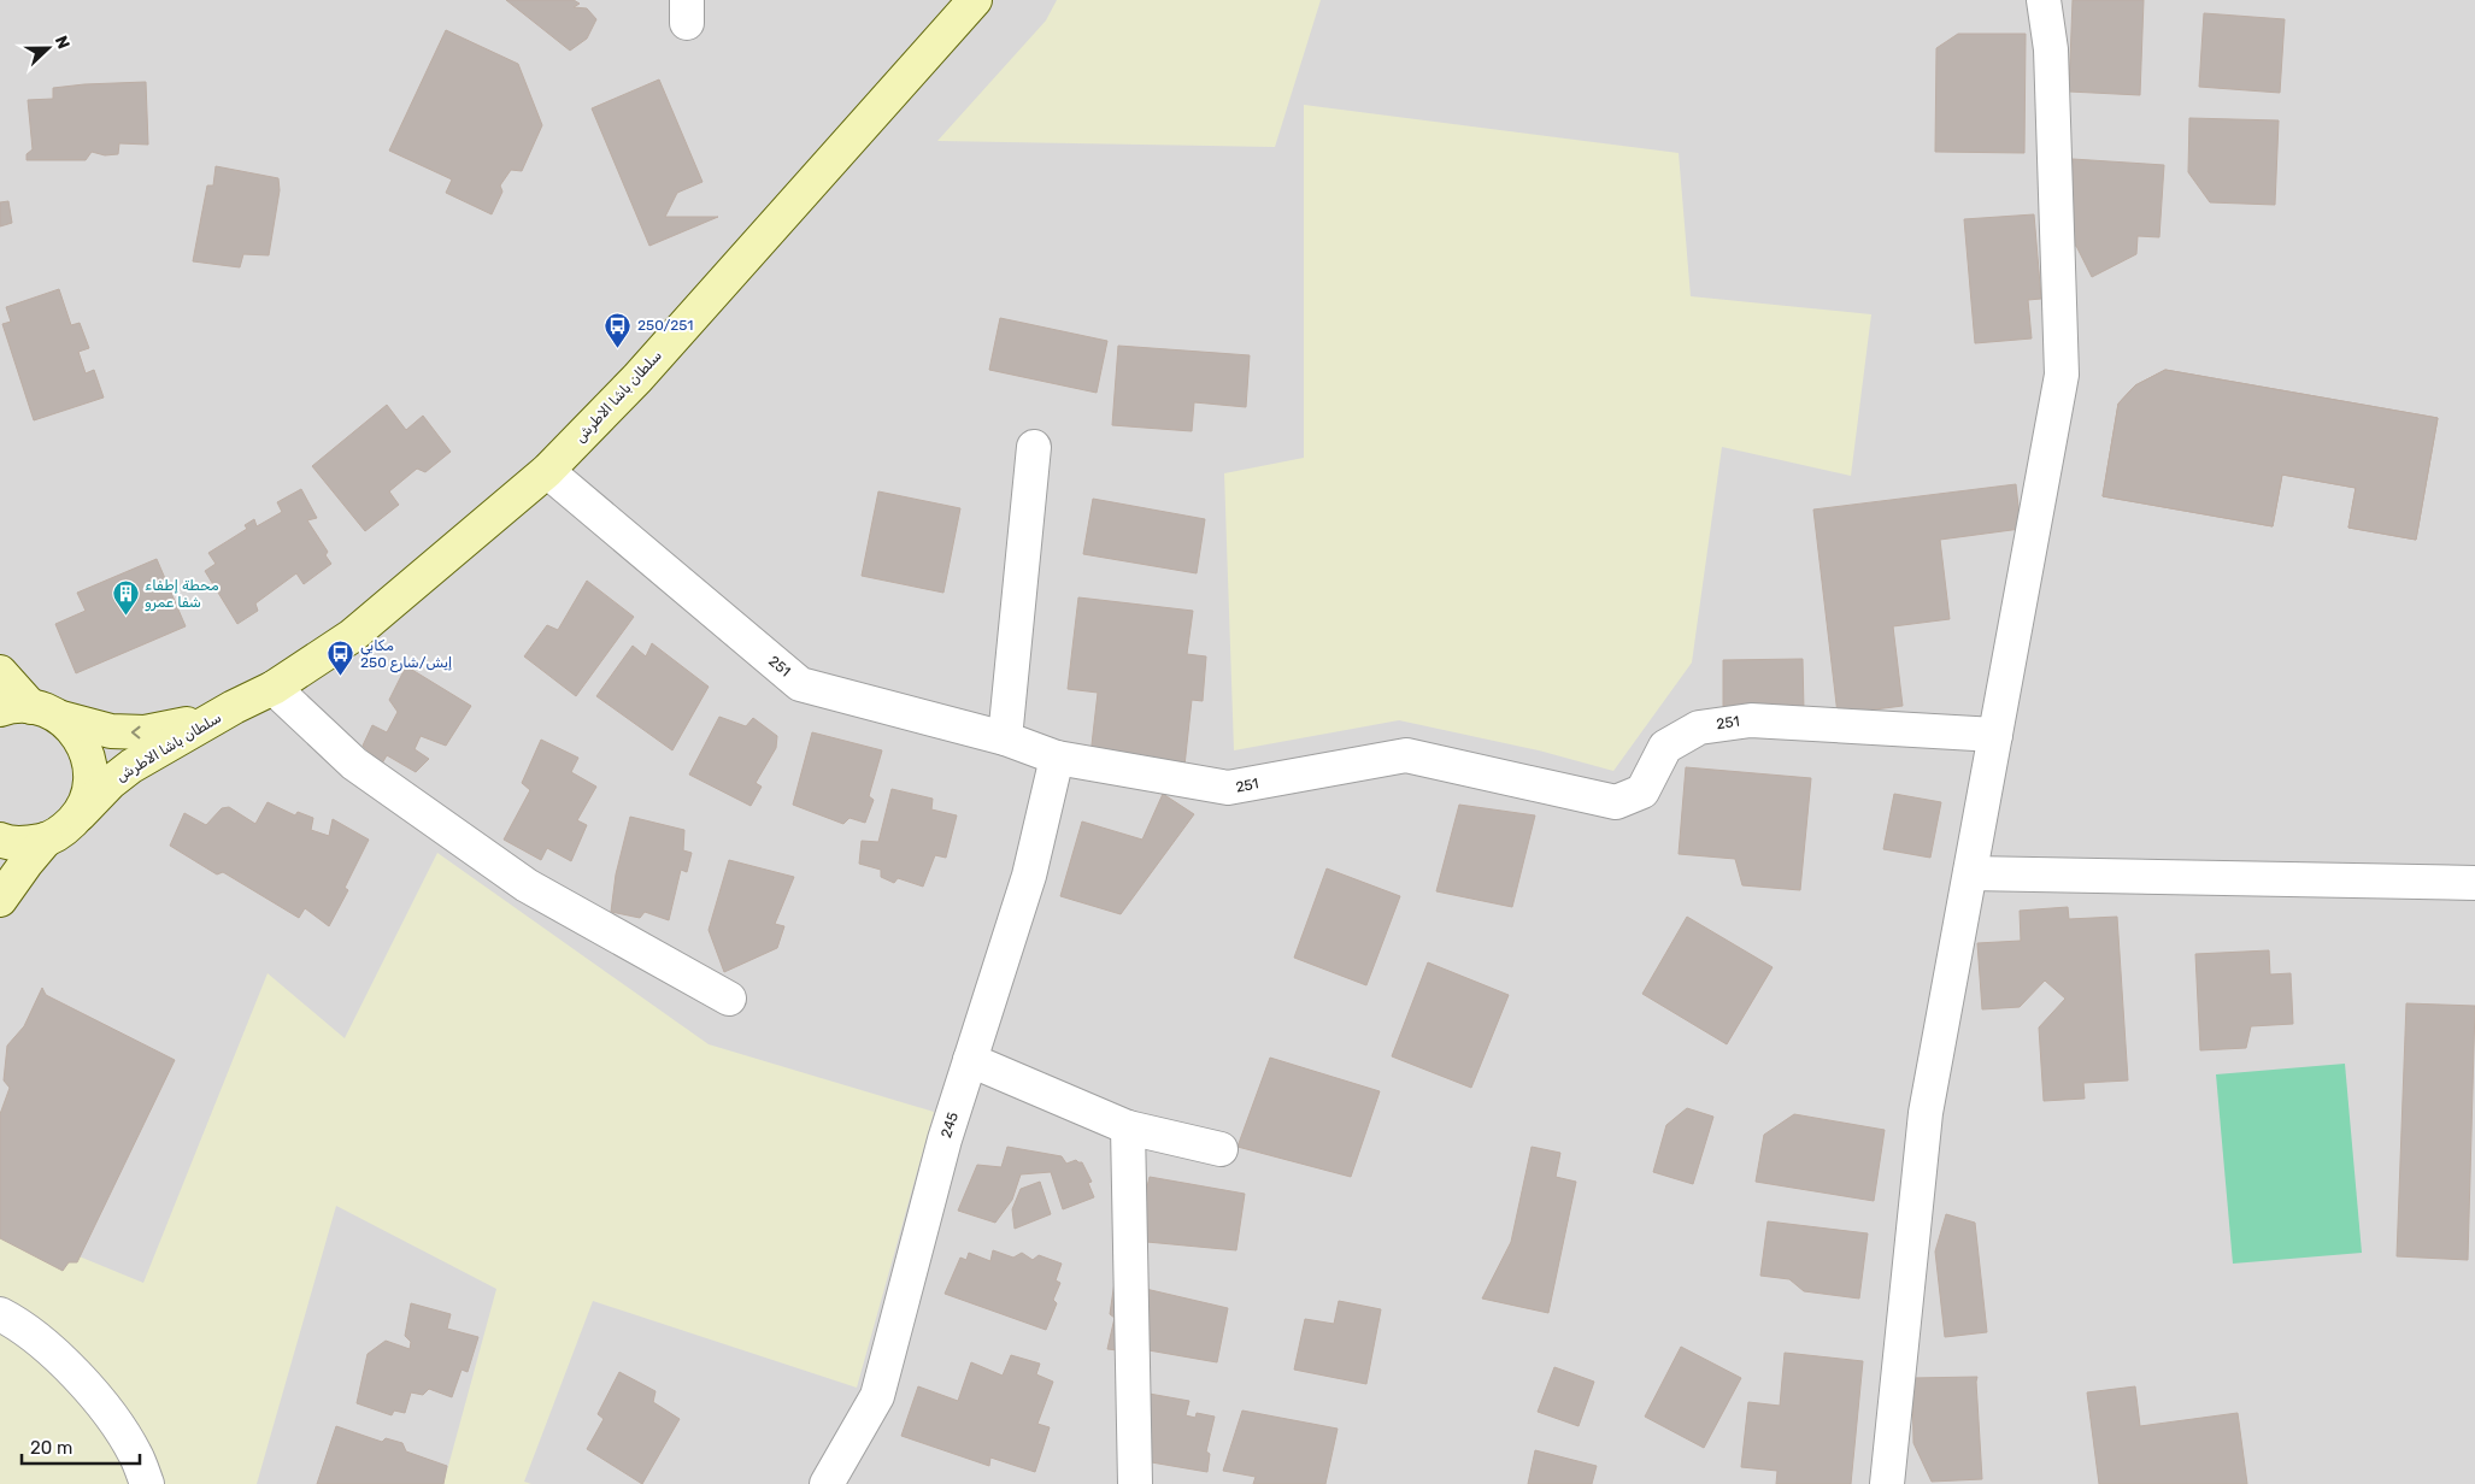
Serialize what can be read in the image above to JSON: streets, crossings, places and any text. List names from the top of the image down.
{
  "streets": {
    "main road": ["سلطان باشا الاطرش"],
    "street": ["251", "245"]
  },
  "crossings": [
    ["سلطان باشا الاطرش", "251"],
    ["251", "245"]
  ],
  "places": {
    "bus stop": ["250/251", "مكابي إيش/شارع 250"],
    "building": ["محطة إطفاء شفا عمرو"]
  },
  "scale_bar": "20 m",
  "north": "right"
}
